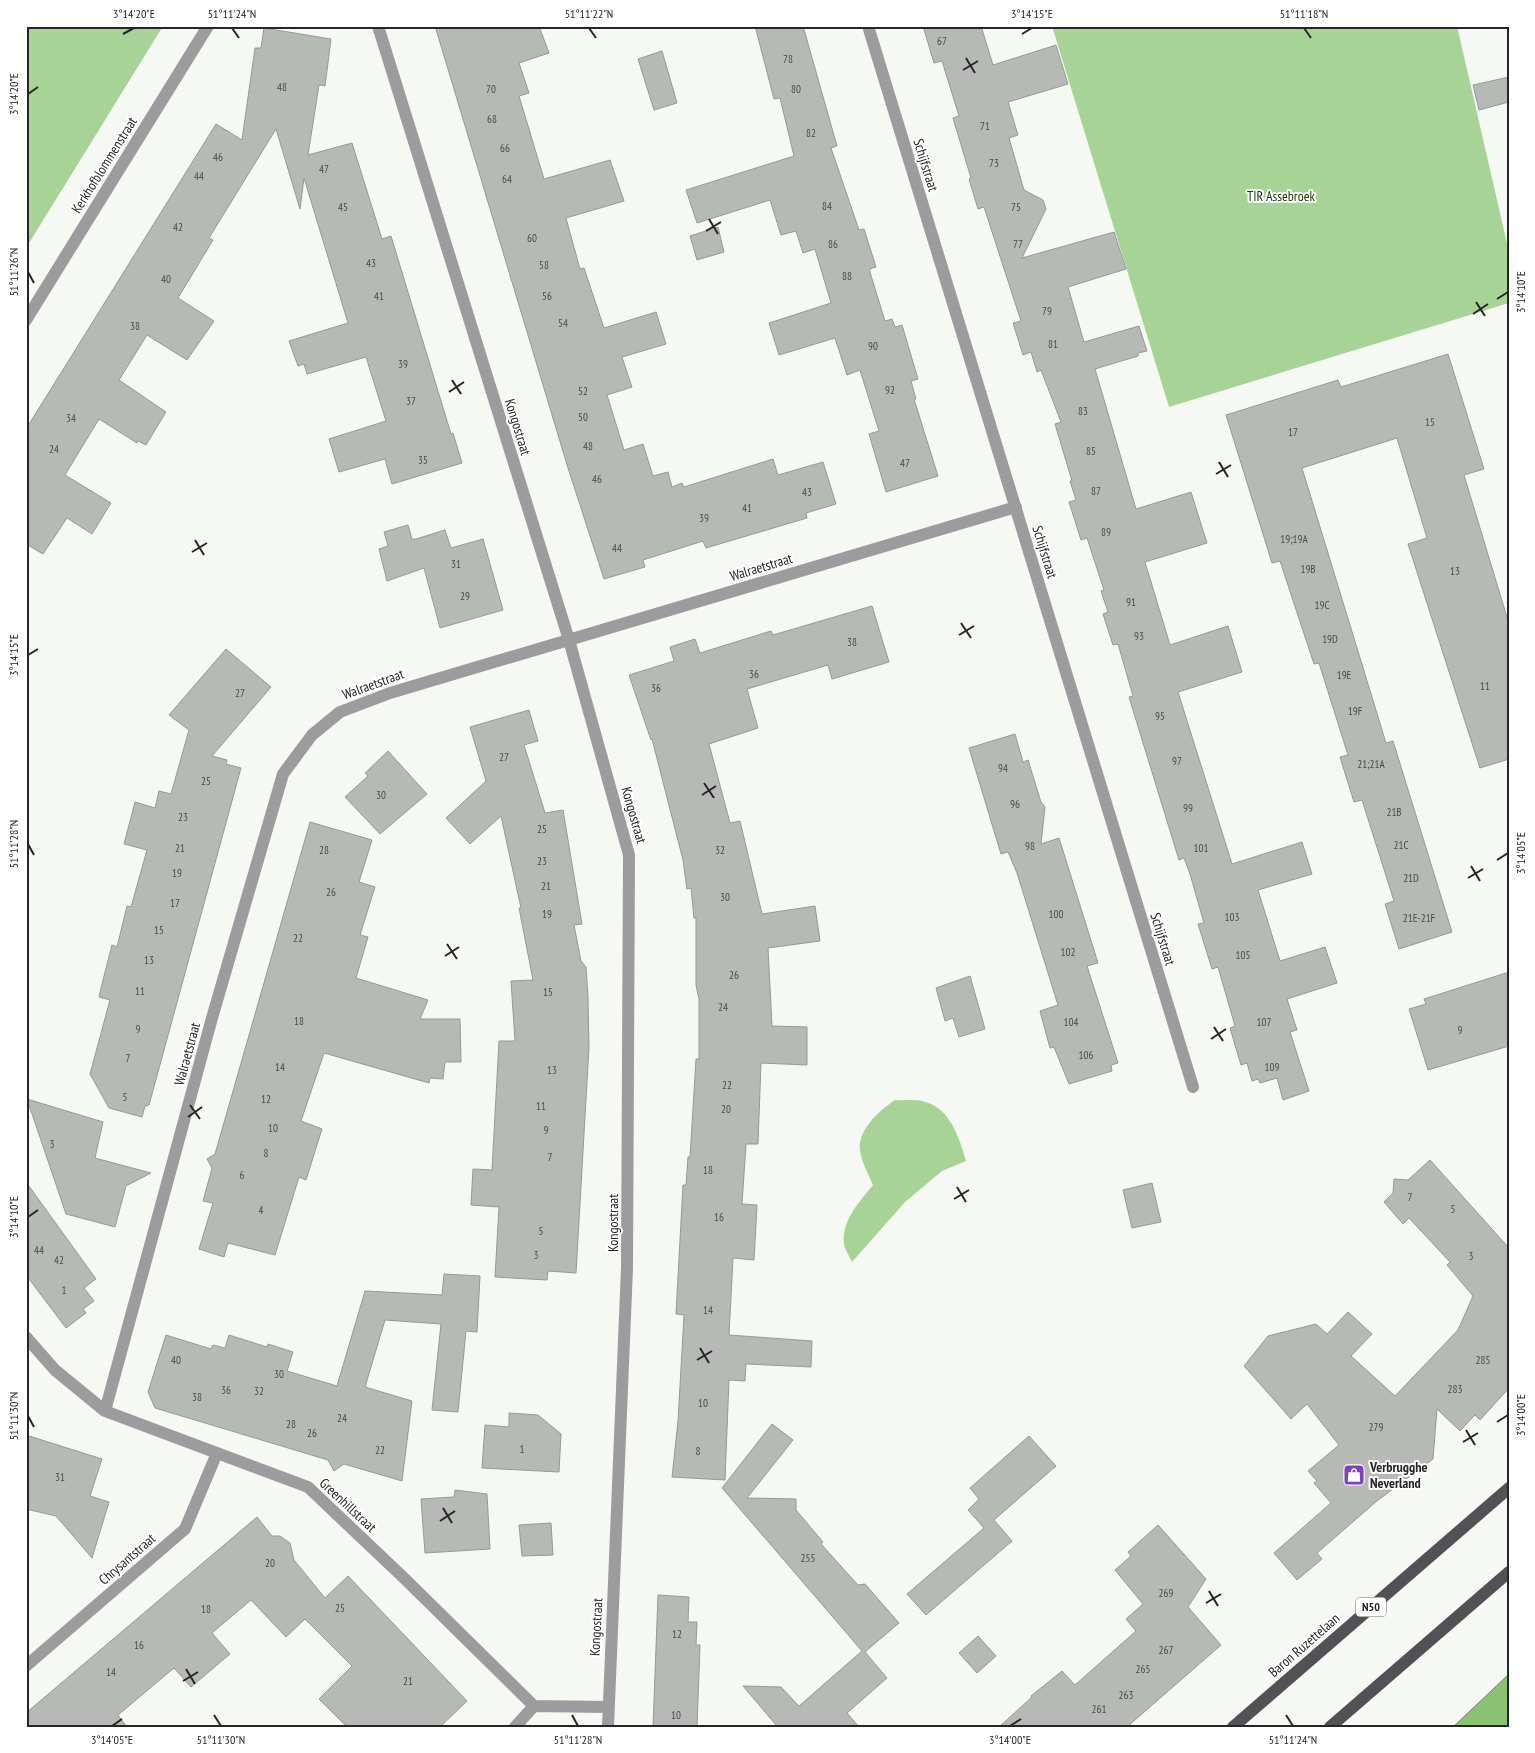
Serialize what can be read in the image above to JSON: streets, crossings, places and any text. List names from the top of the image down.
{
  "streets": {
    "main road": ["N50", "Baron Ruzettelaan"],
    "street": [
      "Kerkhofblommenstraat",
      "Schijfstraat",
      "Kongostraat",
      "Walraetstraat",
      "Greenhillstraat",
      "Chrysantstraat"
    ]
  },
  "crossings": [
    ["Schijfstraat", "Walraetstraat"],
    ["Kongostraat", "Walraetstraat"],
    ["Walraetstraat", "Greenhillstraat"],
    ["Greenhillstraat", "Chrysantstraat"]
  ],
  "parks": ["TIR Assebroek"],
  "places": {
    "shop": ["Verbrugghe Neverland"]
  },
  "house_numbers": [
    "67",
    "78",
    "48",
    "70",
    "80",
    "68",
    "71",
    "82",
    "66",
    "46",
    "73",
    "47",
    "44",
    "64",
    "84",
    "45",
    "75",
    "42",
    "60",
    "86",
    "77",
    "43",
    "58",
    "88",
    "40",
    "41",
    "56",
    "79",
    "54",
    "38",
    "81",
    "90",
    "39",
    "92",
    "52",
    "37",
    "83",
    "50",
    "34",
    "15",
    "17",
    "48",
    "24",
    "85",
    "35",
    "47",
    "46",
    "87",
    "43",
    "41",
    "39",
    "89",
    "19;19A",
    "44",
    "31",
    "19B",
    "13",
    "29",
    "91",
    "19C",
    "93",
    "19D",
    "38",
    "36",
    "19E",
    "11",
    "36",
    "27",
    "19F",
    "95",
    "27",
    "97",
    "21;21A",
    "94",
    "25",
    "30",
    "96",
    "99",
    "21B",
    "23",
    "25",
    "21C",
    "98",
    "21",
    "101",
    "28",
    "32",
    "23",
    "19",
    "21D",
    "21",
    "26",
    "30",
    "17",
    "19",
    "100",
    "103",
    "21E-21F",
    "15",
    "22",
    "102",
    "105",
    "13",
    "26",
    "11",
    "15",
    "24",
    "18",
    "104",
    "107",
    "9",
    "9",
    "106",
    "7",
    "14",
    "109",
    "13",
    "22",
    "5",
    "12",
    "11",
    "20",
    "10",
    "9",
    "3",
    "8",
    "7",
    "18",
    "6",
    "7",
    "5",
    "4",
    "16",
    "5",
    "44",
    "3",
    "3",
    "42",
    "1",
    "14",
    "40",
    "285",
    "30",
    "283",
    "36",
    "32",
    "38",
    "10",
    "24",
    "28",
    "279",
    "26",
    "1",
    "22",
    "8",
    "31",
    "255",
    "20",
    "269",
    "25",
    "18",
    "12",
    "16",
    "267",
    "265",
    "14",
    "21",
    "263",
    "261",
    "10"
  ],
  "coordinates": [
    "3°14'20\"E",
    "51°11'24\"N",
    "51°11'22\"N",
    "3°14'15\"E",
    "51°11'18\"N",
    "51°11'26\"N",
    "3°14'10\"E",
    "51°11'28\"N",
    "3°14'05\"E",
    "3°14'00\"E",
    "51°11'30\"N"
  ]
}
